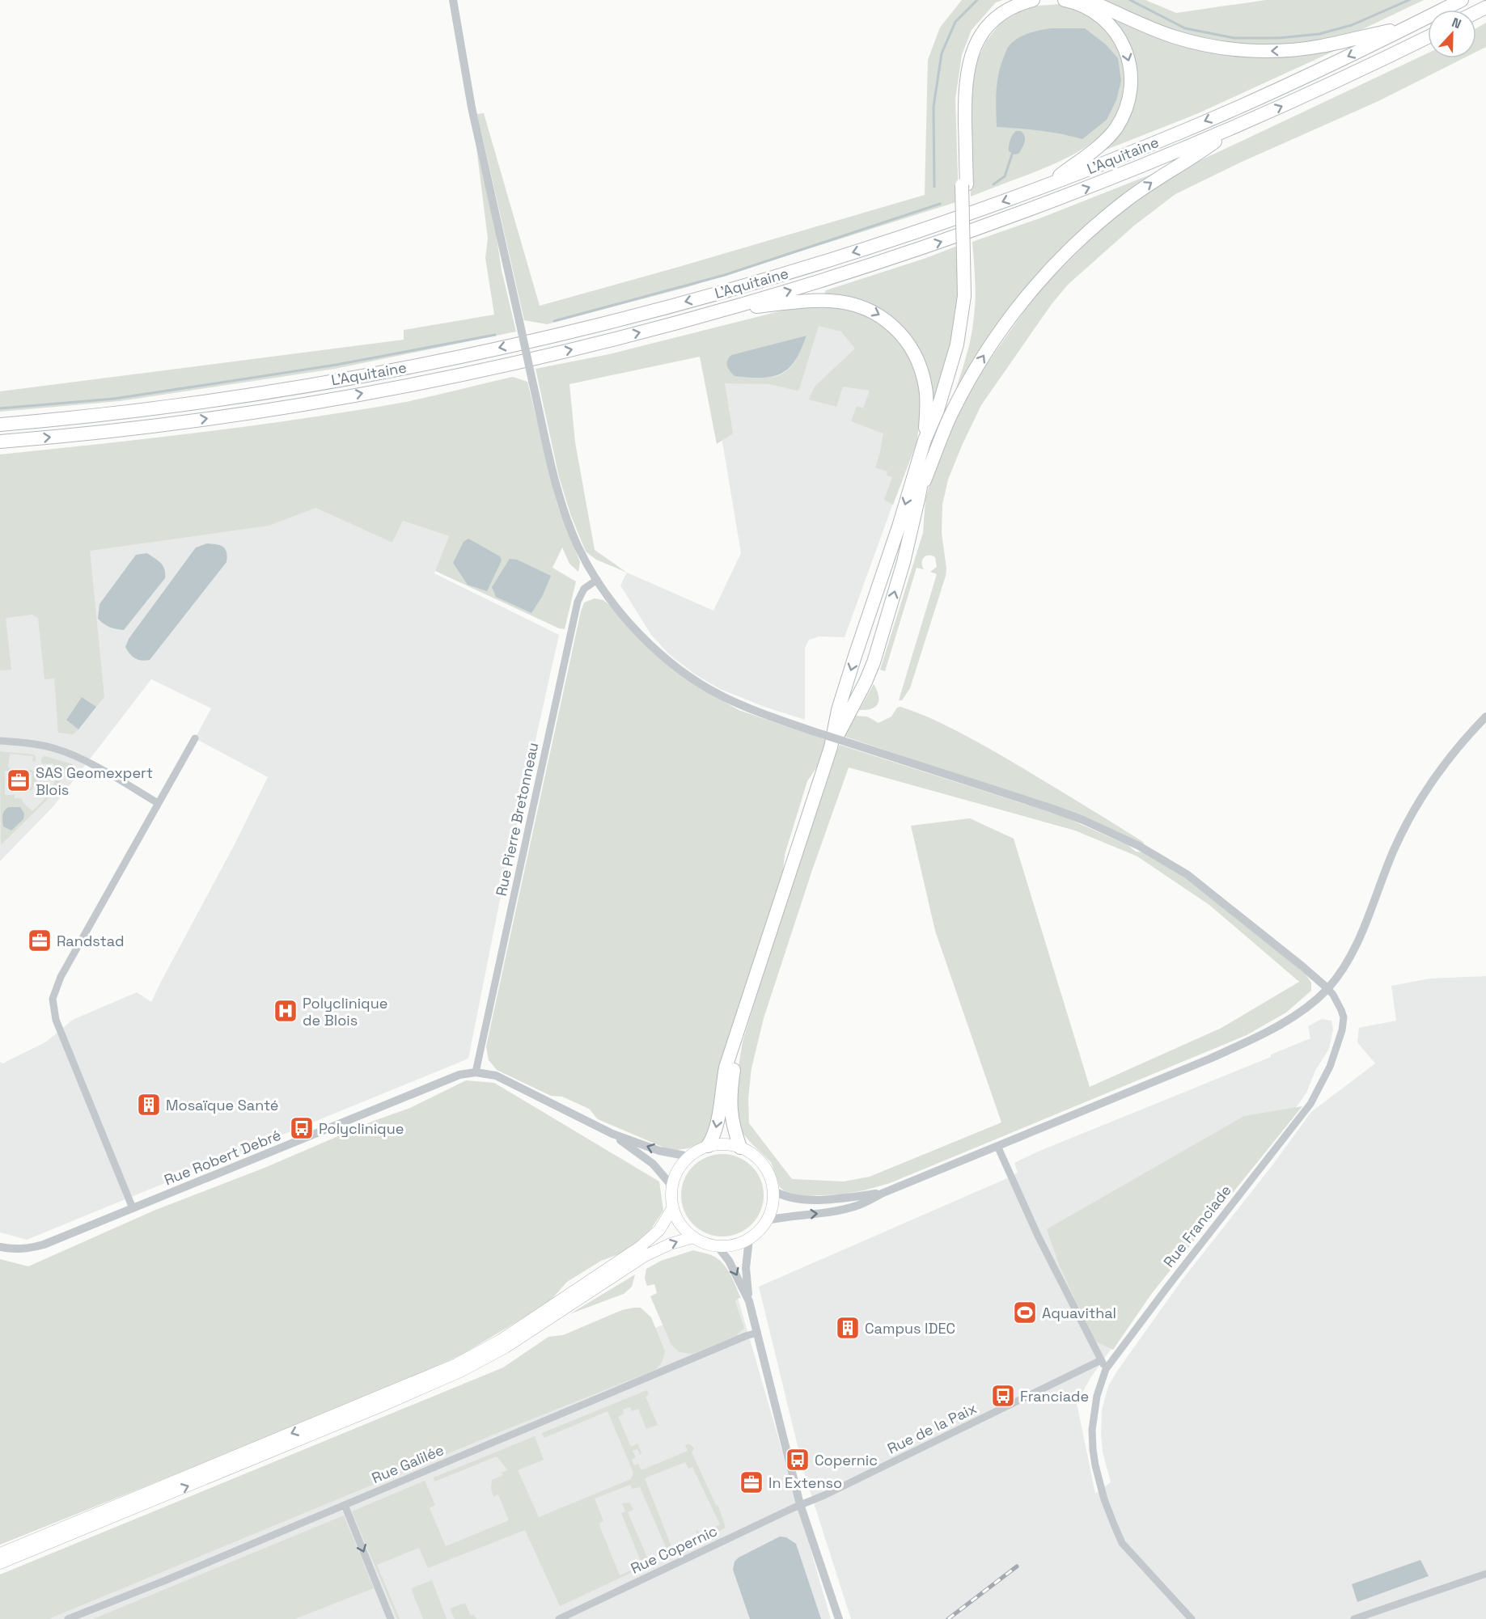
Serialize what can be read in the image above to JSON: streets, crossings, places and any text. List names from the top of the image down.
{
  "streets": {
    "highway": ["L'Aquitaine"],
    "street": [
      "Rue Pierre Bretonneau",
      "Rue Robert Debré",
      "Rue Franciade",
      "Rue de la Paix",
      "Rue Galilée",
      "Rue Copernic"
    ]
  },
  "crossings": [
    ["Rue Pierre Bretonneau", "Rue Robert Debré"],
    ["Rue de la Paix", "Rue Copernic"]
  ],
  "places": {
    "office": ["SAS Geomexpert Blois", "Randstad", "In Extenso"],
    "hospital": ["Polyclinique de Blois"],
    "building": ["Mosaïque Santé", "Campus IDEC"],
    "bus stop": ["Polyclinique", "Franciade", "Copernic"],
    "sports": ["Aquavithal"]
  },
  "north": "top"
}
